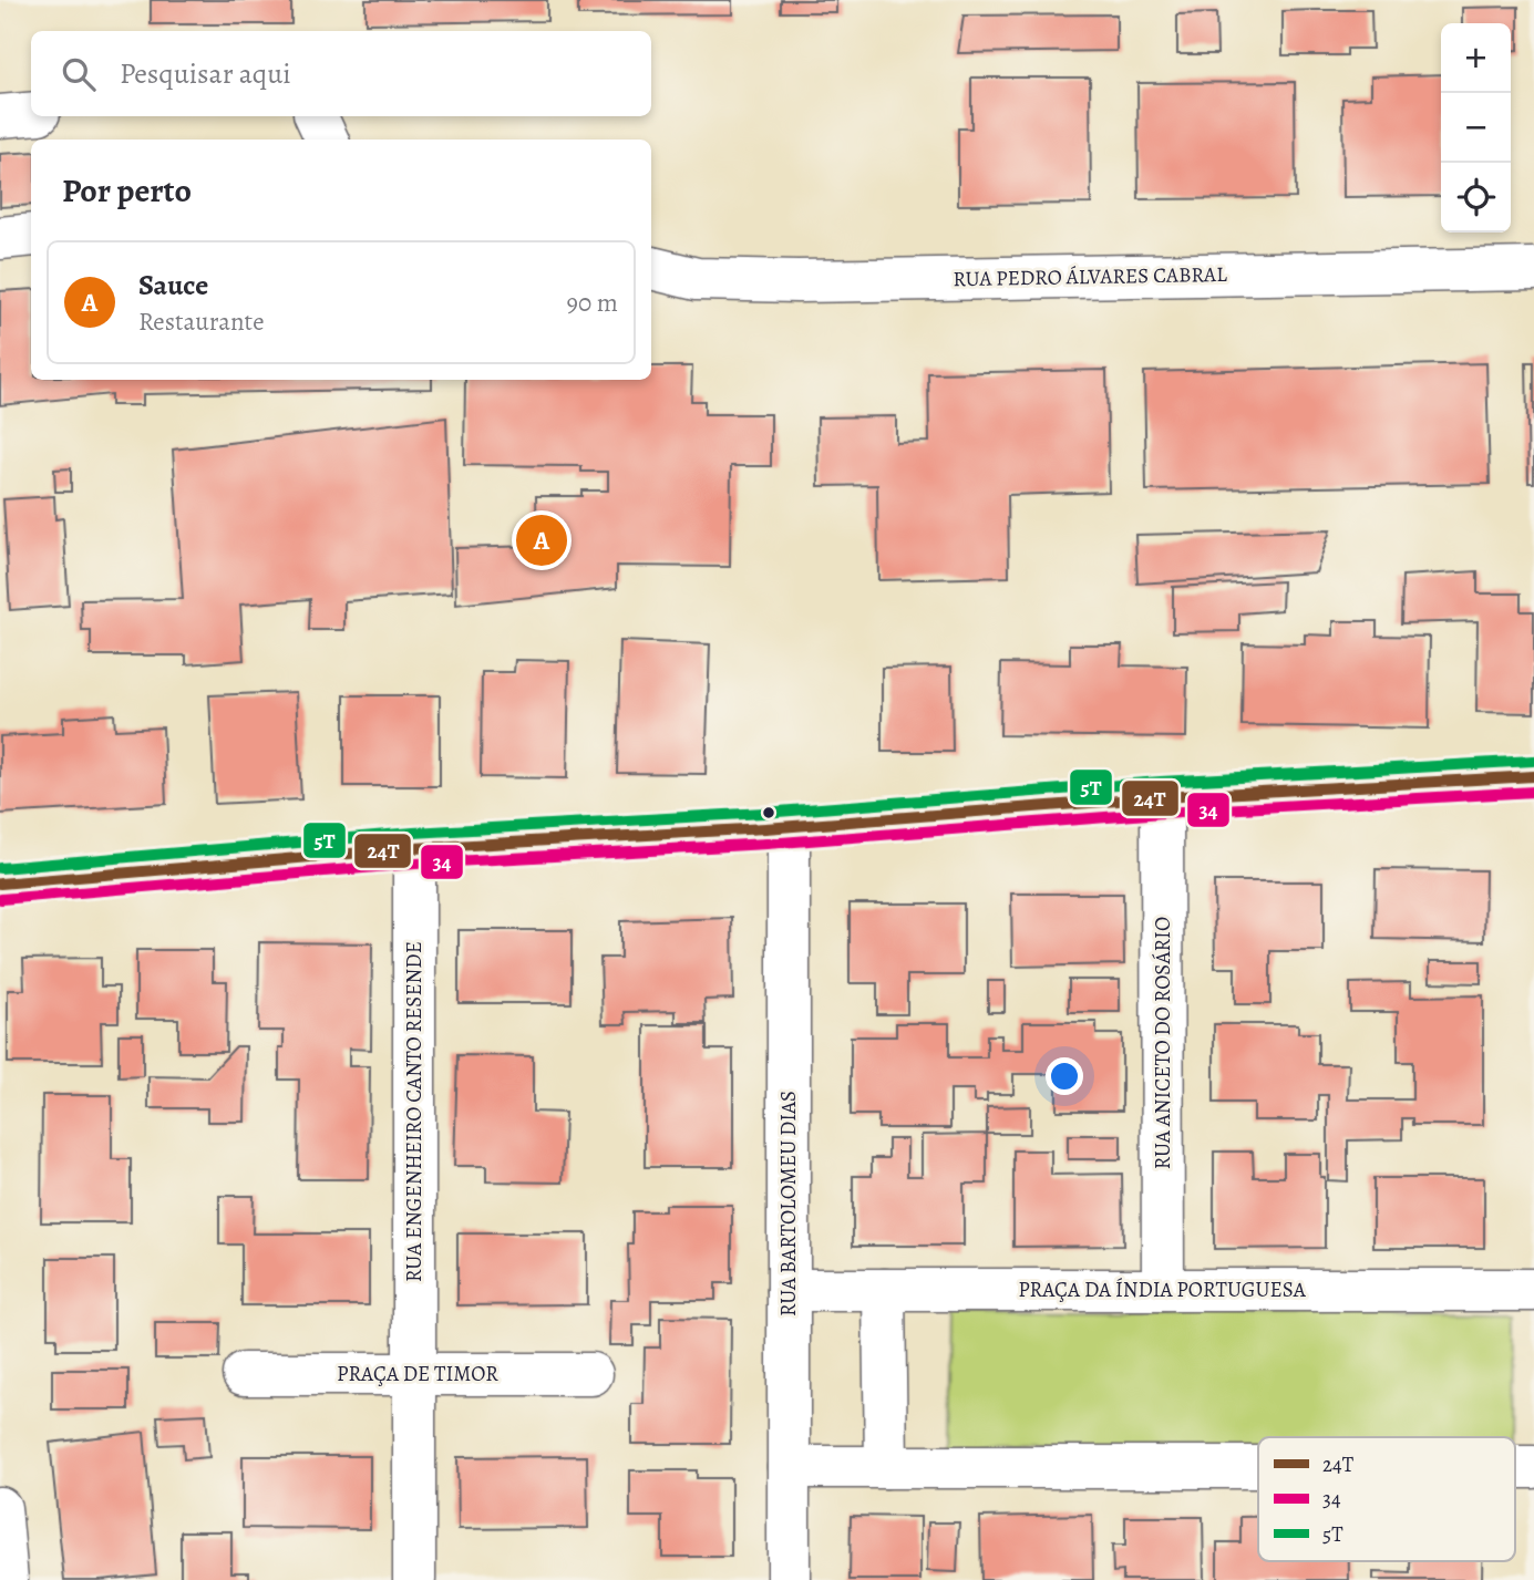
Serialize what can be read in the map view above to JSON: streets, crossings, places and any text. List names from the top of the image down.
{
  "streets": {
    "street": [
      "RUA PEDRO ÁLVARES CABRAL",
      "RUA ANICETO DO ROSÁRIO",
      "RUA ENGENHEIRO CANTO RESENDE",
      "RUA BARTOLOMEU DIAS",
      "PRAÇA DA ÍNDIA PORTUGUESA",
      "PRAÇA DE TIMOR"
    ]
  },
  "crossings": [
    ["RUA ANICETO DO ROSÁRIO", "PRAÇA DA ÍNDIA PORTUGUESA"],
    ["RUA ENGENHEIRO CANTO RESENDE", "PRAÇA DE TIMOR"],
    ["RUA BARTOLOMEU DIAS", "PRAÇA DA ÍNDIA PORTUGUESA"]
  ],
  "lines": ["transit line 5T", "transit line 24T", "transit line 34"],
  "legend": ["24T", "34", "5T"],
  "page": {
    "map_buttons": ["+", "−"],
    "search": "Pesquisar aqui",
    "heading": "Por perto",
    "list": [
      {
        "mark": "A",
        "name": "Sauce",
        "note": "Restaurante",
        "value": "90 m"
      }
    ],
    "pins": "A"
  }
}
